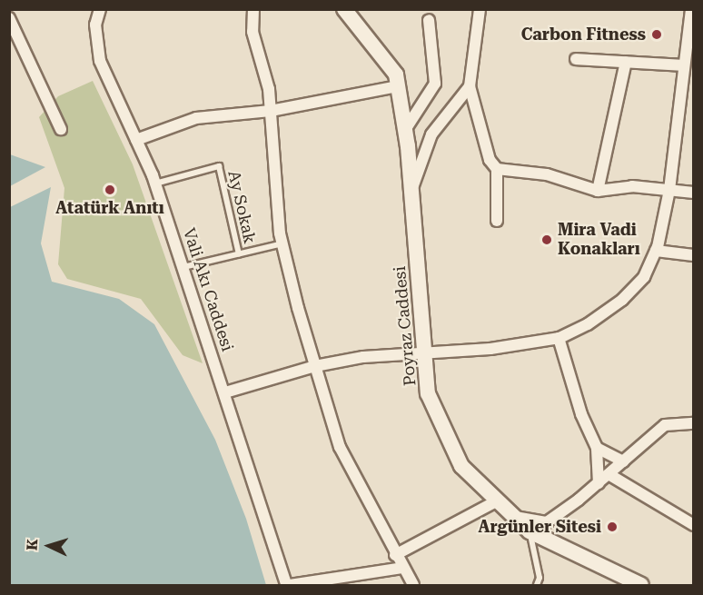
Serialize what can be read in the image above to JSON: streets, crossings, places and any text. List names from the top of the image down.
{
  "streets": {
    "street": ["Vali Akı Caddesi", "Poyraz Caddesi"],
    "lane": ["Ay Sokak"]
  },
  "crossings": [
    ["Ay Sokak", "Vali Akı Caddesi"]
  ],
  "places": [
    "Carbon Fitness",
    "Atatürk Anıtı",
    "Mira Vadi Konakları",
    "Argünler Sitesi"
  ],
  "north": "left"
}
